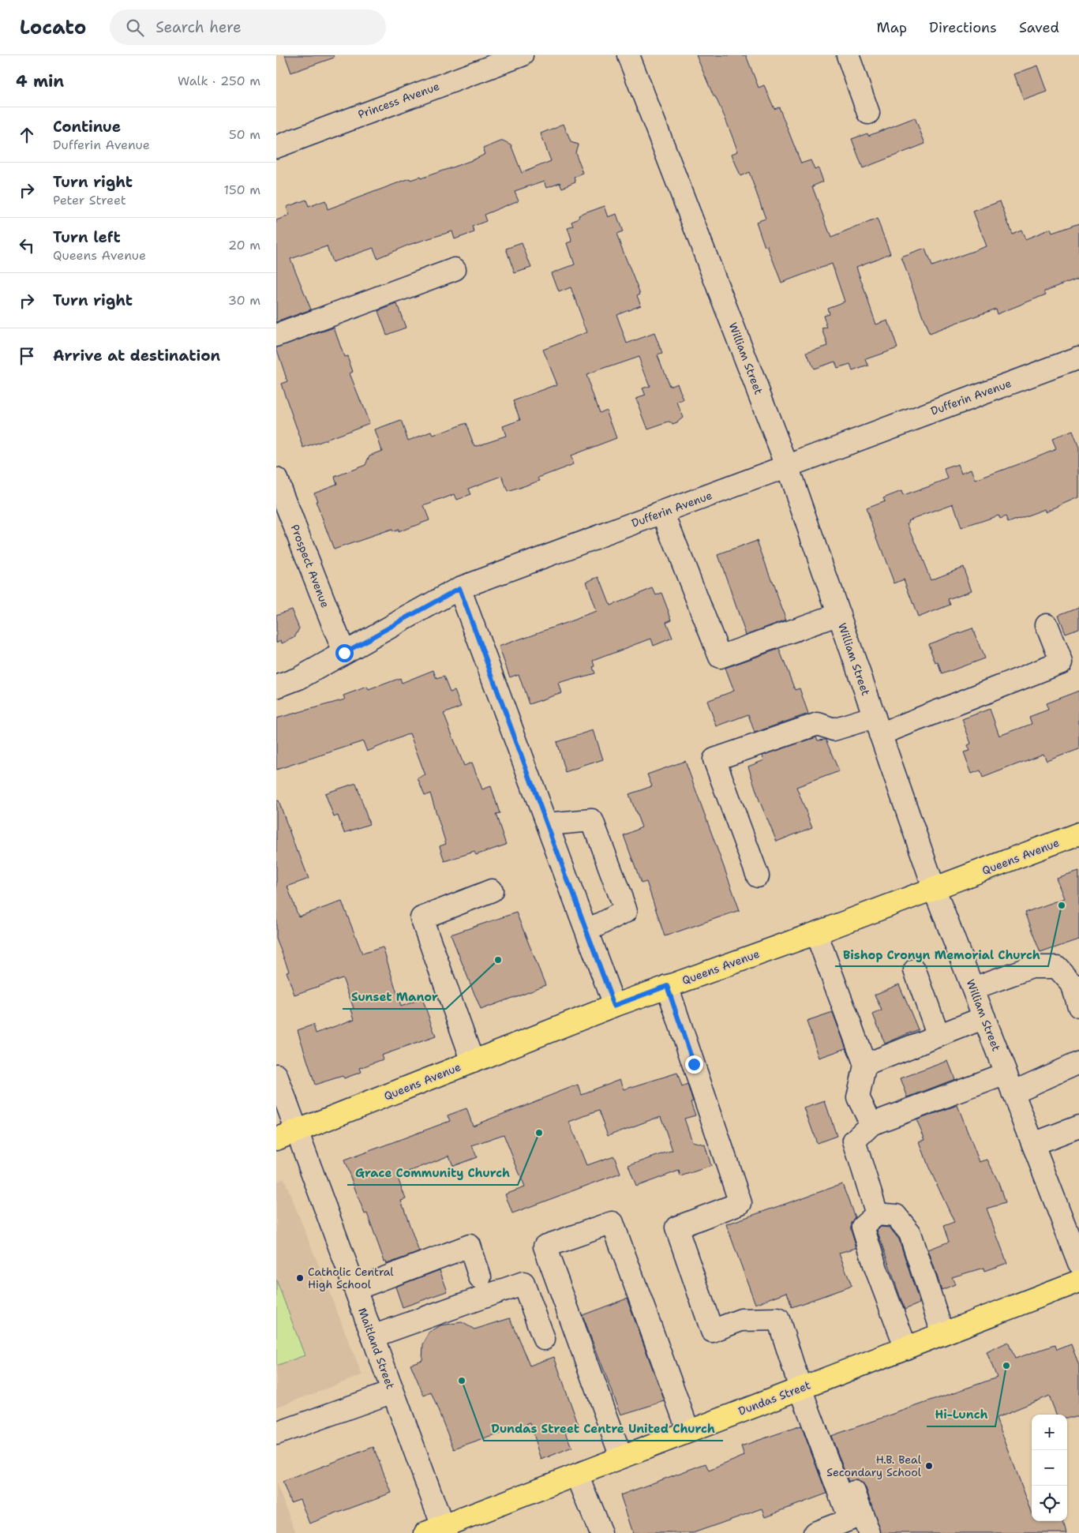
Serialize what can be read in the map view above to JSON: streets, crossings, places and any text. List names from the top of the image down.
{
  "streets": {
    "main road": ["Queens Avenue", "Dundas Street"],
    "street": [
      "Princess Avenue",
      "William Street",
      "Dufferin Avenue",
      "Prospect Avenue",
      "Maitland Street"
    ]
  },
  "crossings": [
    ["William Street", "Dufferin Avenue"],
    ["William Street", "Queens Avenue"],
    ["Dufferin Avenue", "Prospect Avenue"],
    ["Queens Avenue", "Maitland Street"],
    ["Maitland Street", "Dundas Street"]
  ],
  "places": [
    "Bishop Cronyn Memorial Church",
    "Sunset Manor",
    "Grace Community Church",
    "Catholic Central High School",
    "Hi-Lunch",
    "Dundas Street Centre United Church",
    "H.B. Beal Secondary School"
  ],
  "page": {
    "header": "Locato",
    "search": "Search here",
    "nav": ["Map", "Directions", "Saved"],
    "heading": ["4 min", "Walk · 250 m"],
    "list": [
      ["Continue", "Dufferin Avenue", "50 m"],
      ["Turn right", "Peter Street", "150 m"],
      ["Turn left", "Queens Avenue", "20 m"],
      ["Turn right", "30 m"],
      "Arrive at destination"
    ],
    "map_buttons": ["+", "−"]
  }
}
